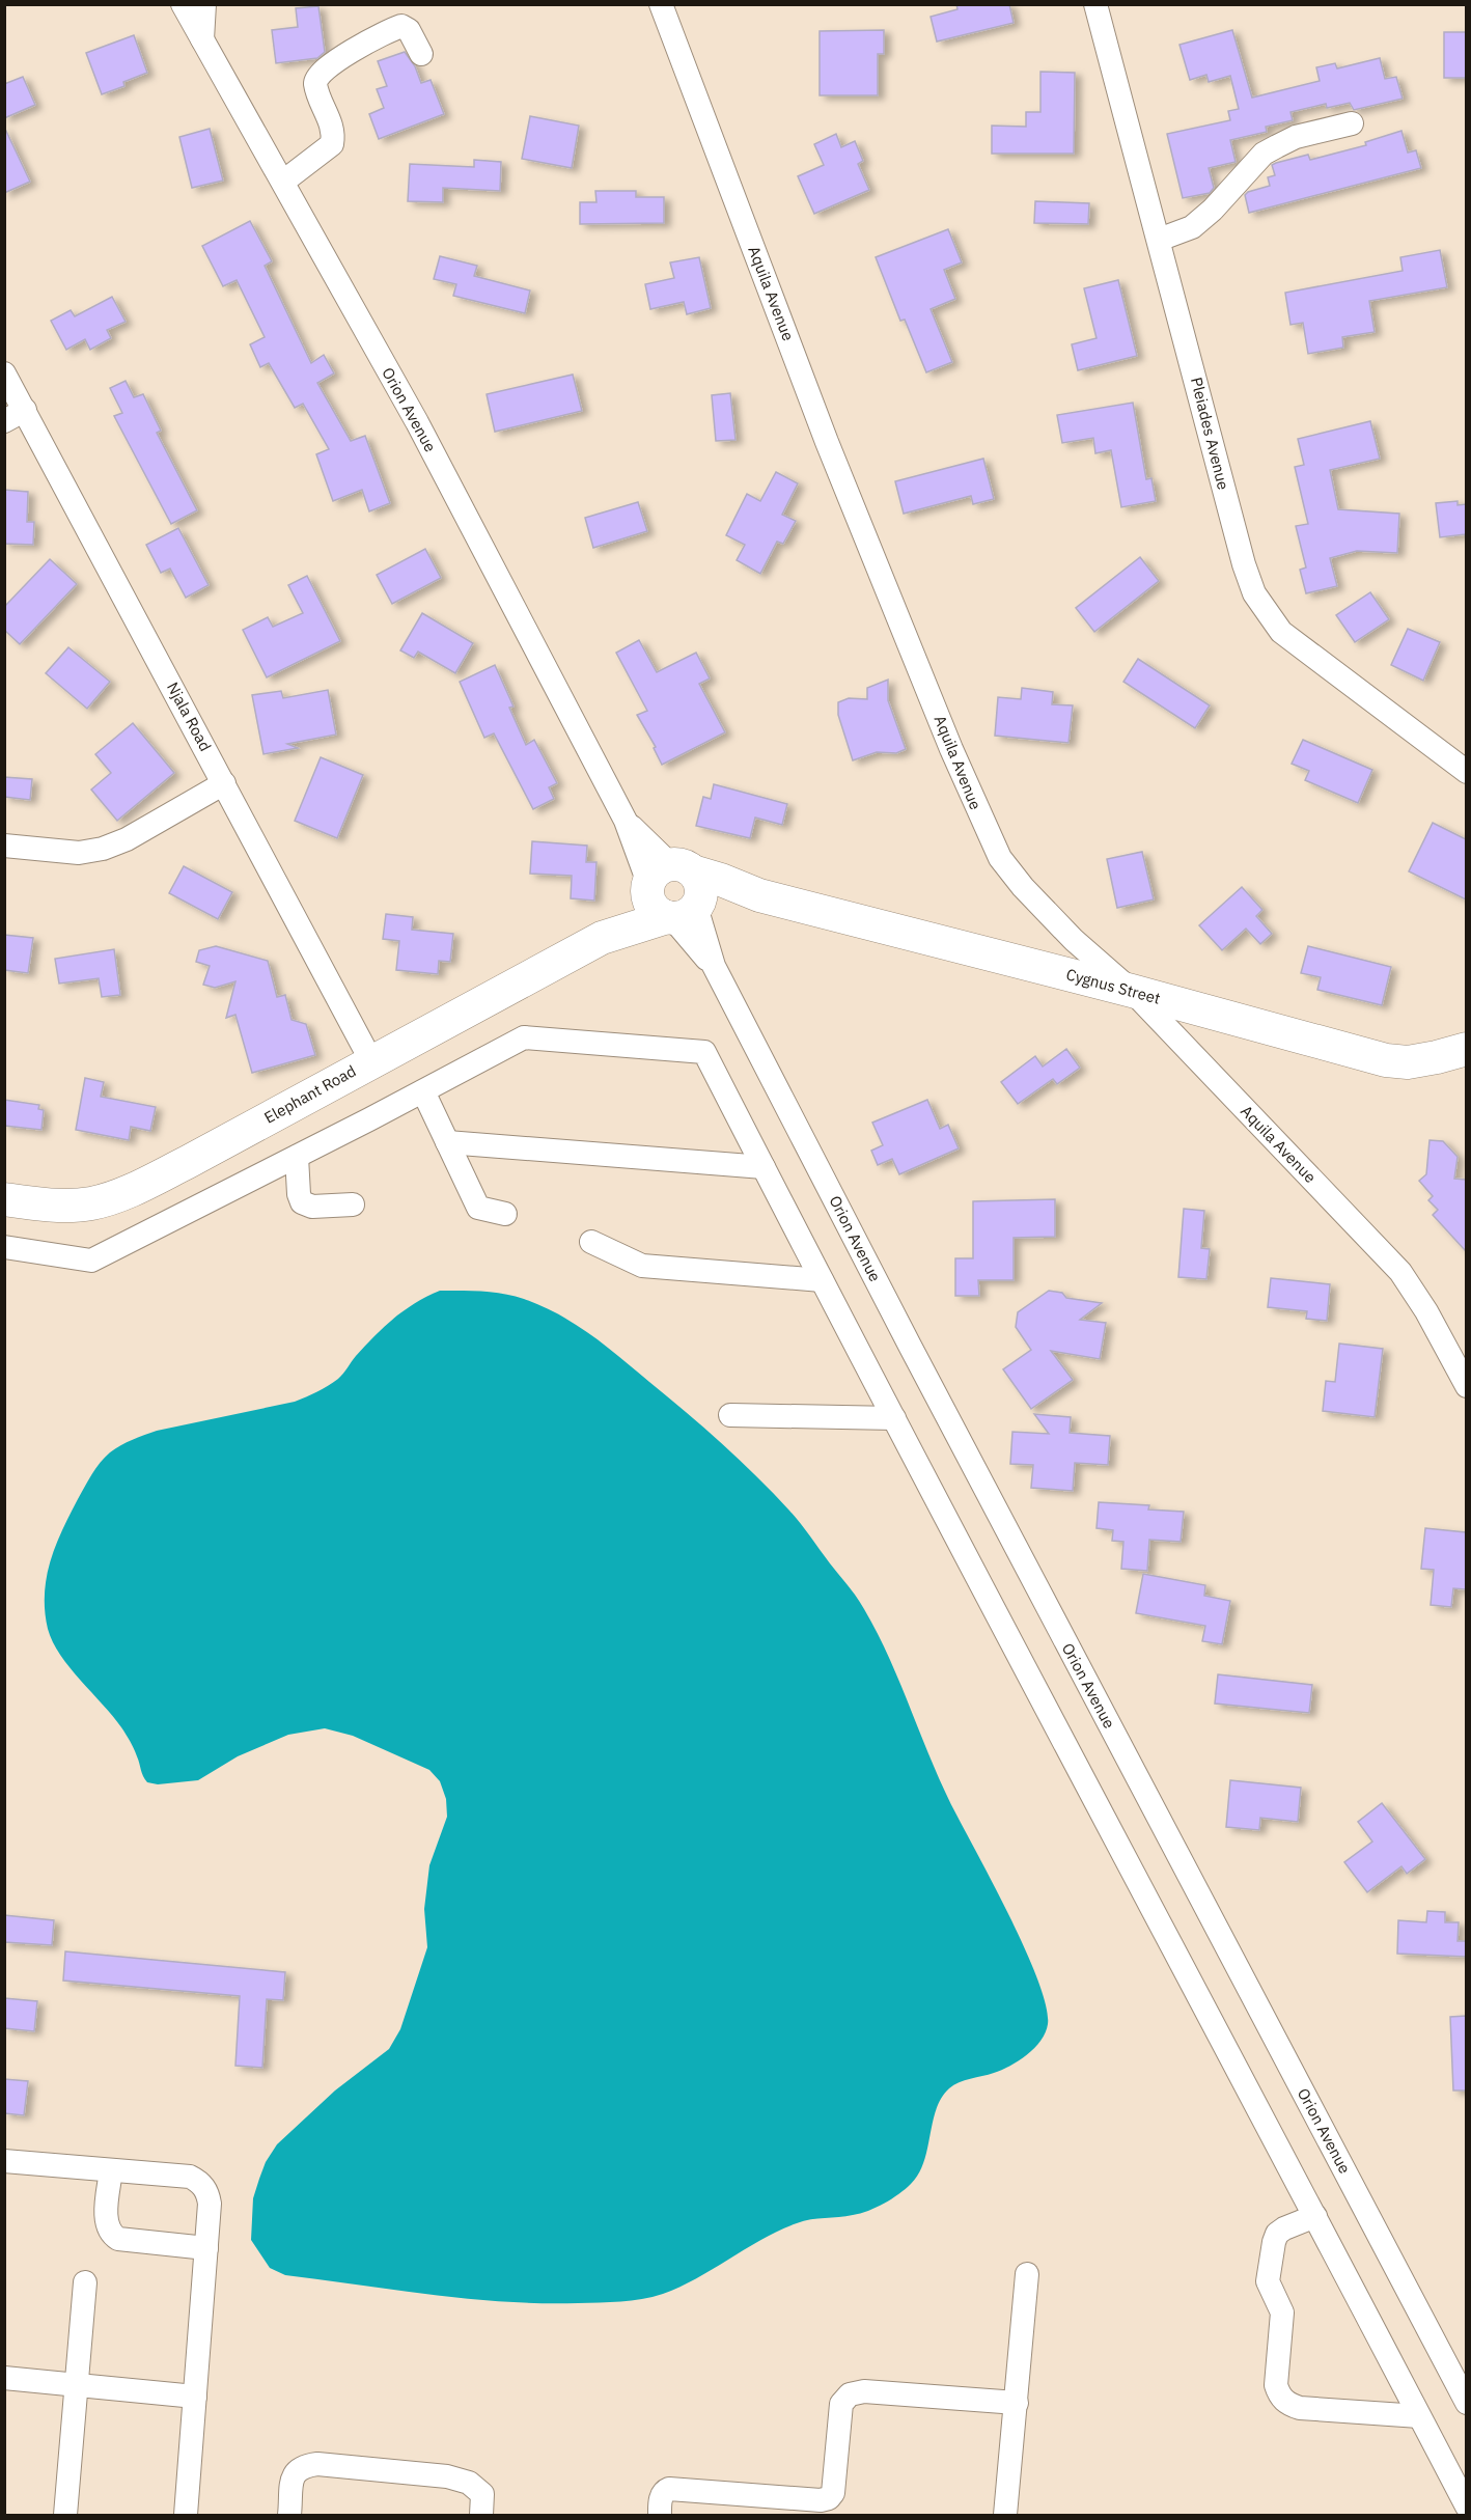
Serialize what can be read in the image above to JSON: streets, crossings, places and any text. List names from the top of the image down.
{
  "streets": {
    "street": [
      "Aquila Avenue",
      "Orion Avenue",
      "Pleiades Avenue",
      "Njala Road",
      "Cygnus Street",
      "Elephant Road"
    ]
  },
  "crossings": [
    ["Aquila Avenue", "Cygnus Street"],
    ["Orion Avenue", "Cygnus Street"],
    ["Orion Avenue", "Elephant Road"],
    ["Njala Road", "Elephant Road"],
    ["Cygnus Street", "Elephant Road"]
  ]
}
